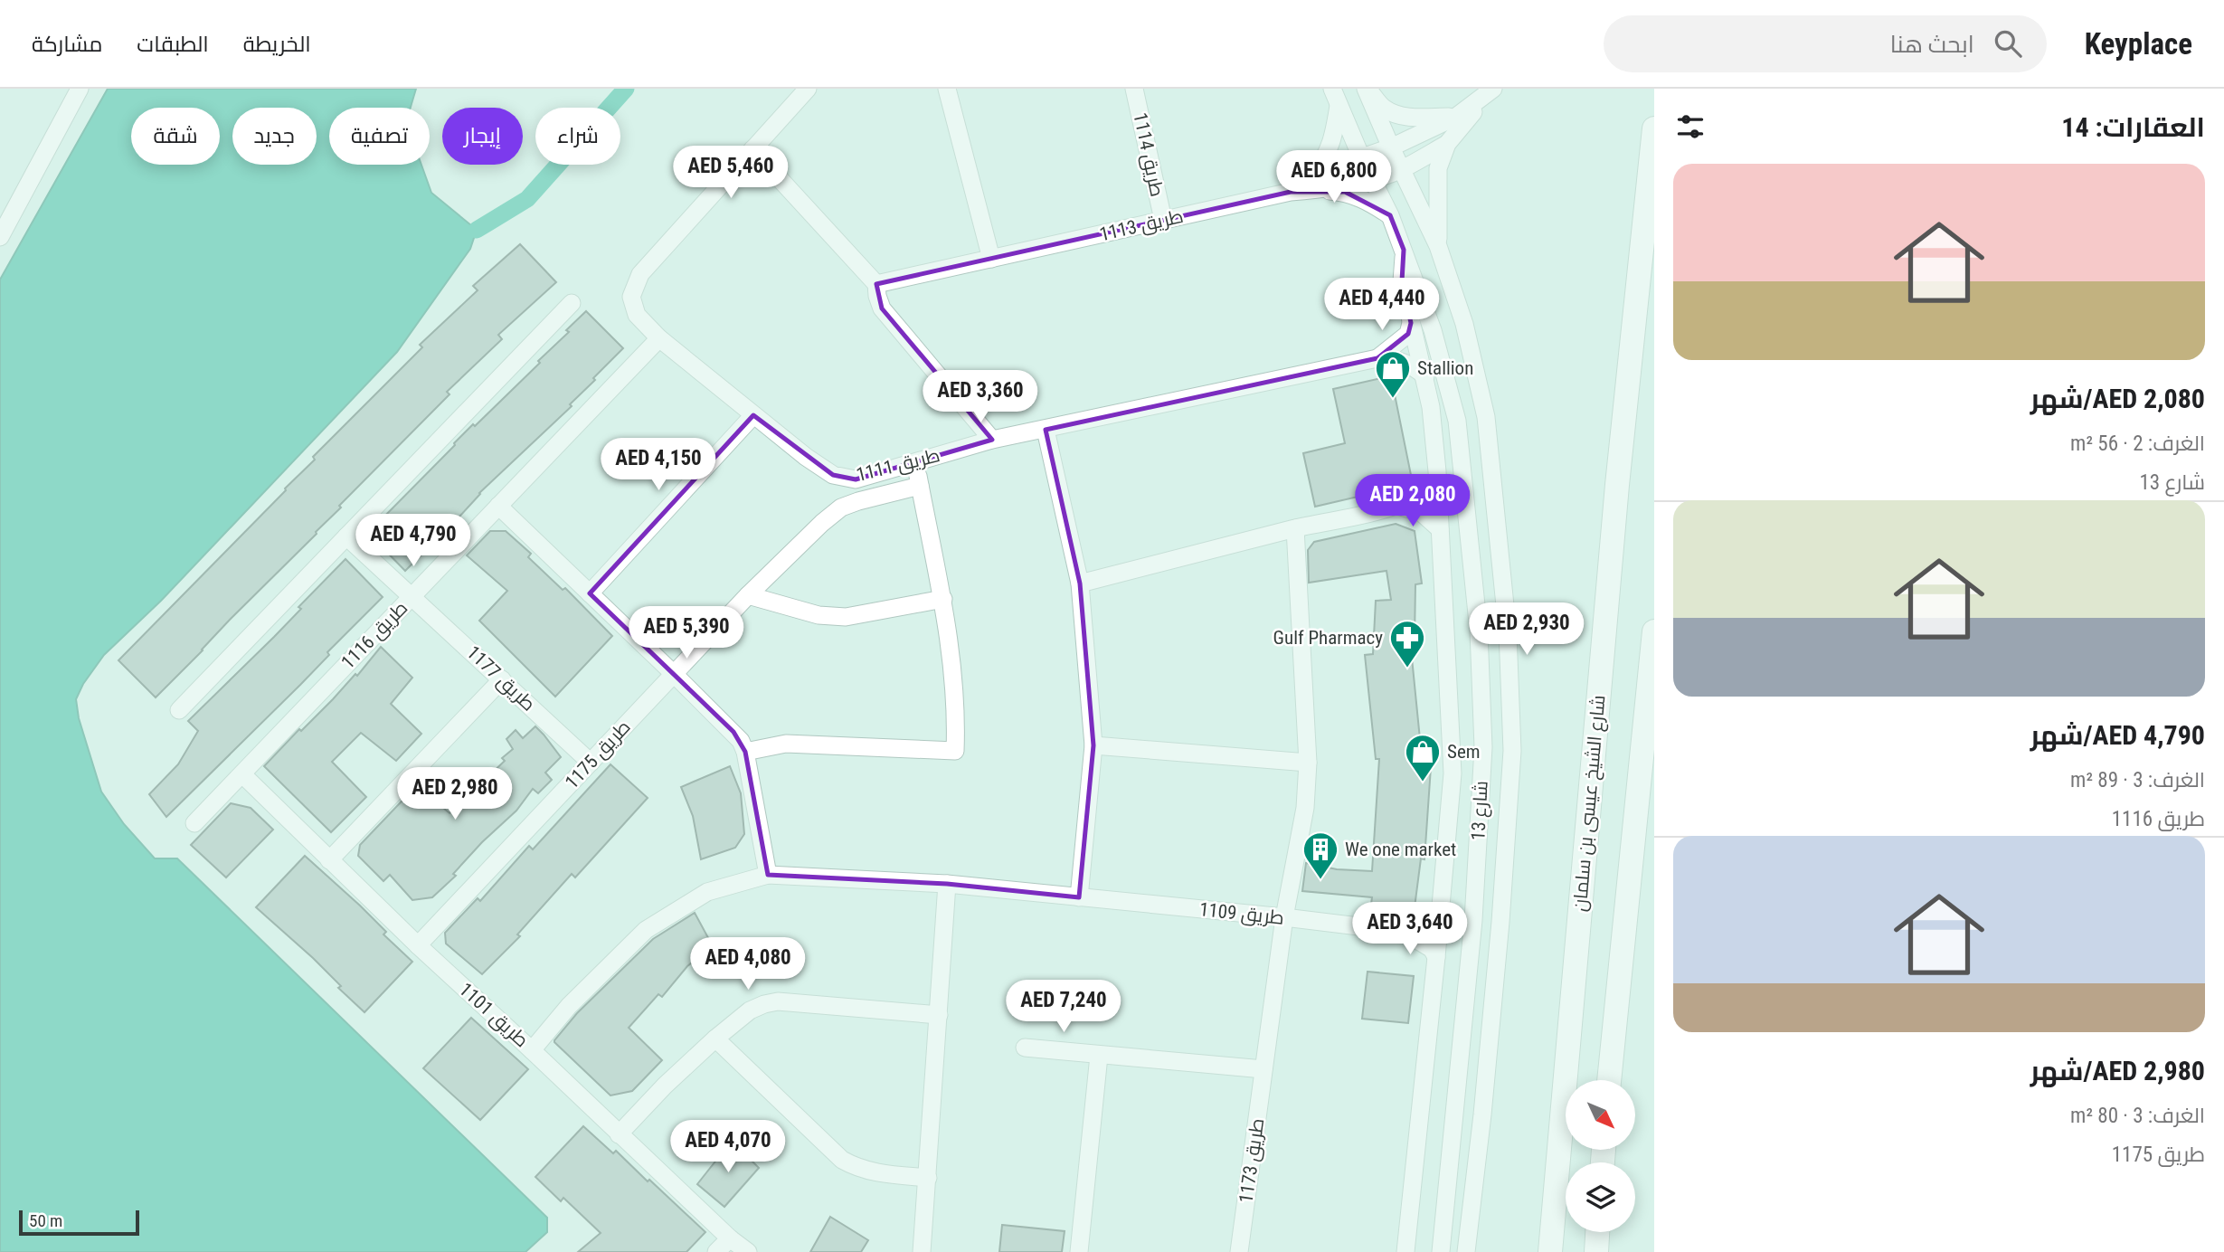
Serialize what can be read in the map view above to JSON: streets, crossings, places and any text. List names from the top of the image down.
{
  "streets": {
    "highway": ["شارع الشيخ عيسى بن سلمان"],
    "street": [
      "طريق 1114",
      "طريق 1113",
      "طريق 1111",
      "طريق 1116",
      "طريق 1177",
      "طريق 1175",
      "شارع 13",
      "طريق 1109",
      "طريق 1101",
      "طريق 1173"
    ]
  },
  "crossings": [
    ["طريق 1114", "طريق 1113"],
    ["طريق 1113", "شارع 13"],
    ["طريق 1111", "طريق 1116"],
    ["طريق 1116", "طريق 1177"],
    ["طريق 1116", "طريق 1101"],
    ["طريق 1177", "طريق 1175"],
    ["طريق 1175", "طريق 1101"],
    ["طريق 1109", "طريق 1101"],
    ["طريق 1109", "طريق 1173"]
  ],
  "places": {
    "shop": ["Stallion", "Sem"],
    "pharmacy": ["Gulf Pharmacy"],
    "building": ["We one market"]
  },
  "scale_bar": "50 m",
  "north": "bottom right",
  "page": {
    "header": "Keyplace",
    "search": "ابحث هنا",
    "nav": ["الخريطة", "الطبقات", "مشاركة"],
    "heading": "العقارات: 14",
    "chip": [
      "شراء",
      "إيجار",
      "تصفية",
      "جديد",
      "شقة"
    ],
    "price": [
      "AED 5,460",
      "AED 6,800",
      "AED 4,440",
      "AED 3,360",
      "AED 4,150",
      "AED 2,080",
      "AED 4,790",
      "AED 2,930",
      "AED 5,390",
      "AED 2,980",
      "AED 3,640",
      "AED 4,080",
      "AED 7,240",
      "AED 4,070"
    ],
    "list": [
      {
        "name": "AED 2,080/شهر",
        "note": "الغرف: 2 · 56 m² · شارع 13"
      },
      {
        "name": "AED 4,790/شهر",
        "note": "الغرف: 3 · 89 m² · طريق 1116"
      },
      {
        "name": "AED 2,980/شهر",
        "note": "الغرف: 3 · 80 m² · طريق 1175"
      }
    ],
    "scale": "50 m"
  }
}
